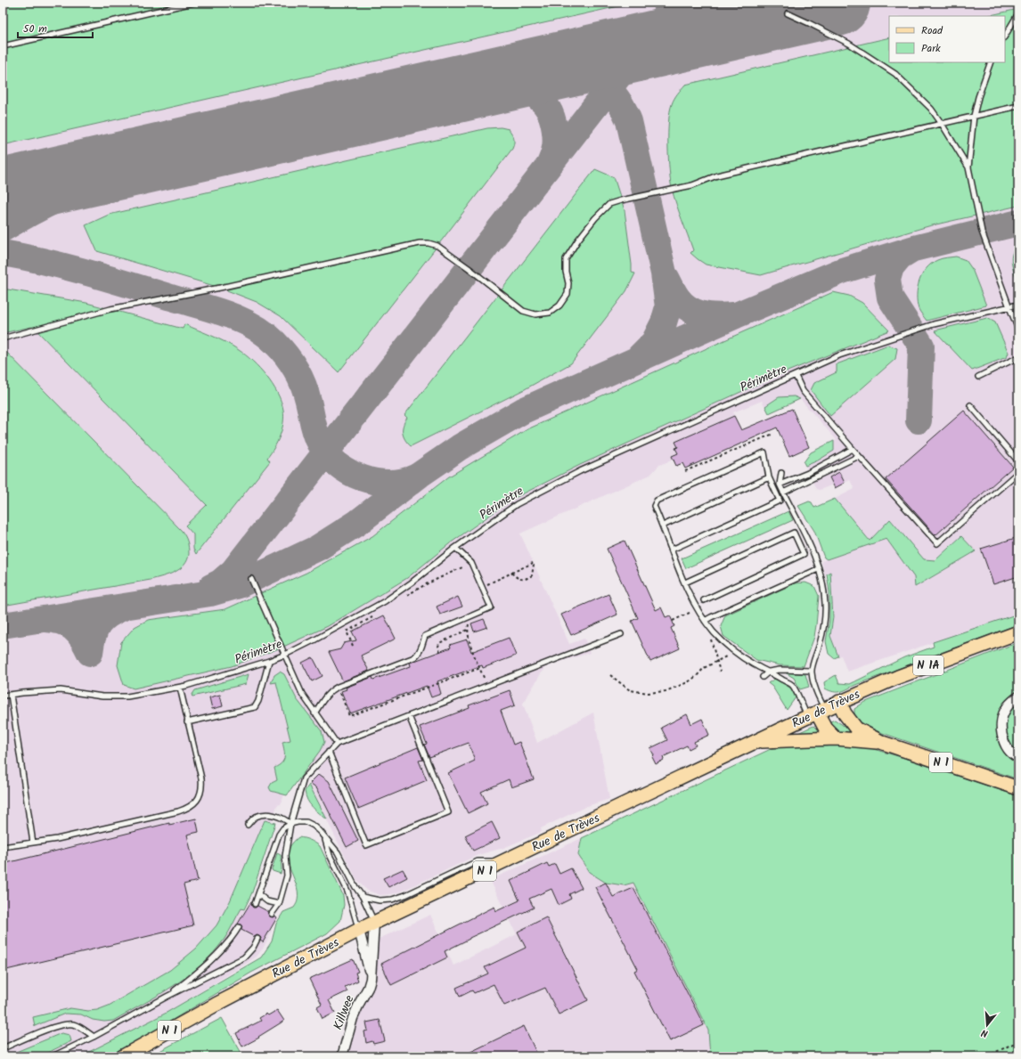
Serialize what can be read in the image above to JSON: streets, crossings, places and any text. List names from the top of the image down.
{
  "streets": {
    "main road": ["N 1A", "Rue de Trèves", "N 1"],
    "street": ["Killwee"],
    "lane": ["Périmètre"]
  },
  "crossings": [
    ["Rue de Trèves", "N 1"],
    ["Rue de Trèves", "Killwee"]
  ],
  "legend": ["Road", "Park"],
  "scale_bar": "50 m",
  "north": "bottom"
}
